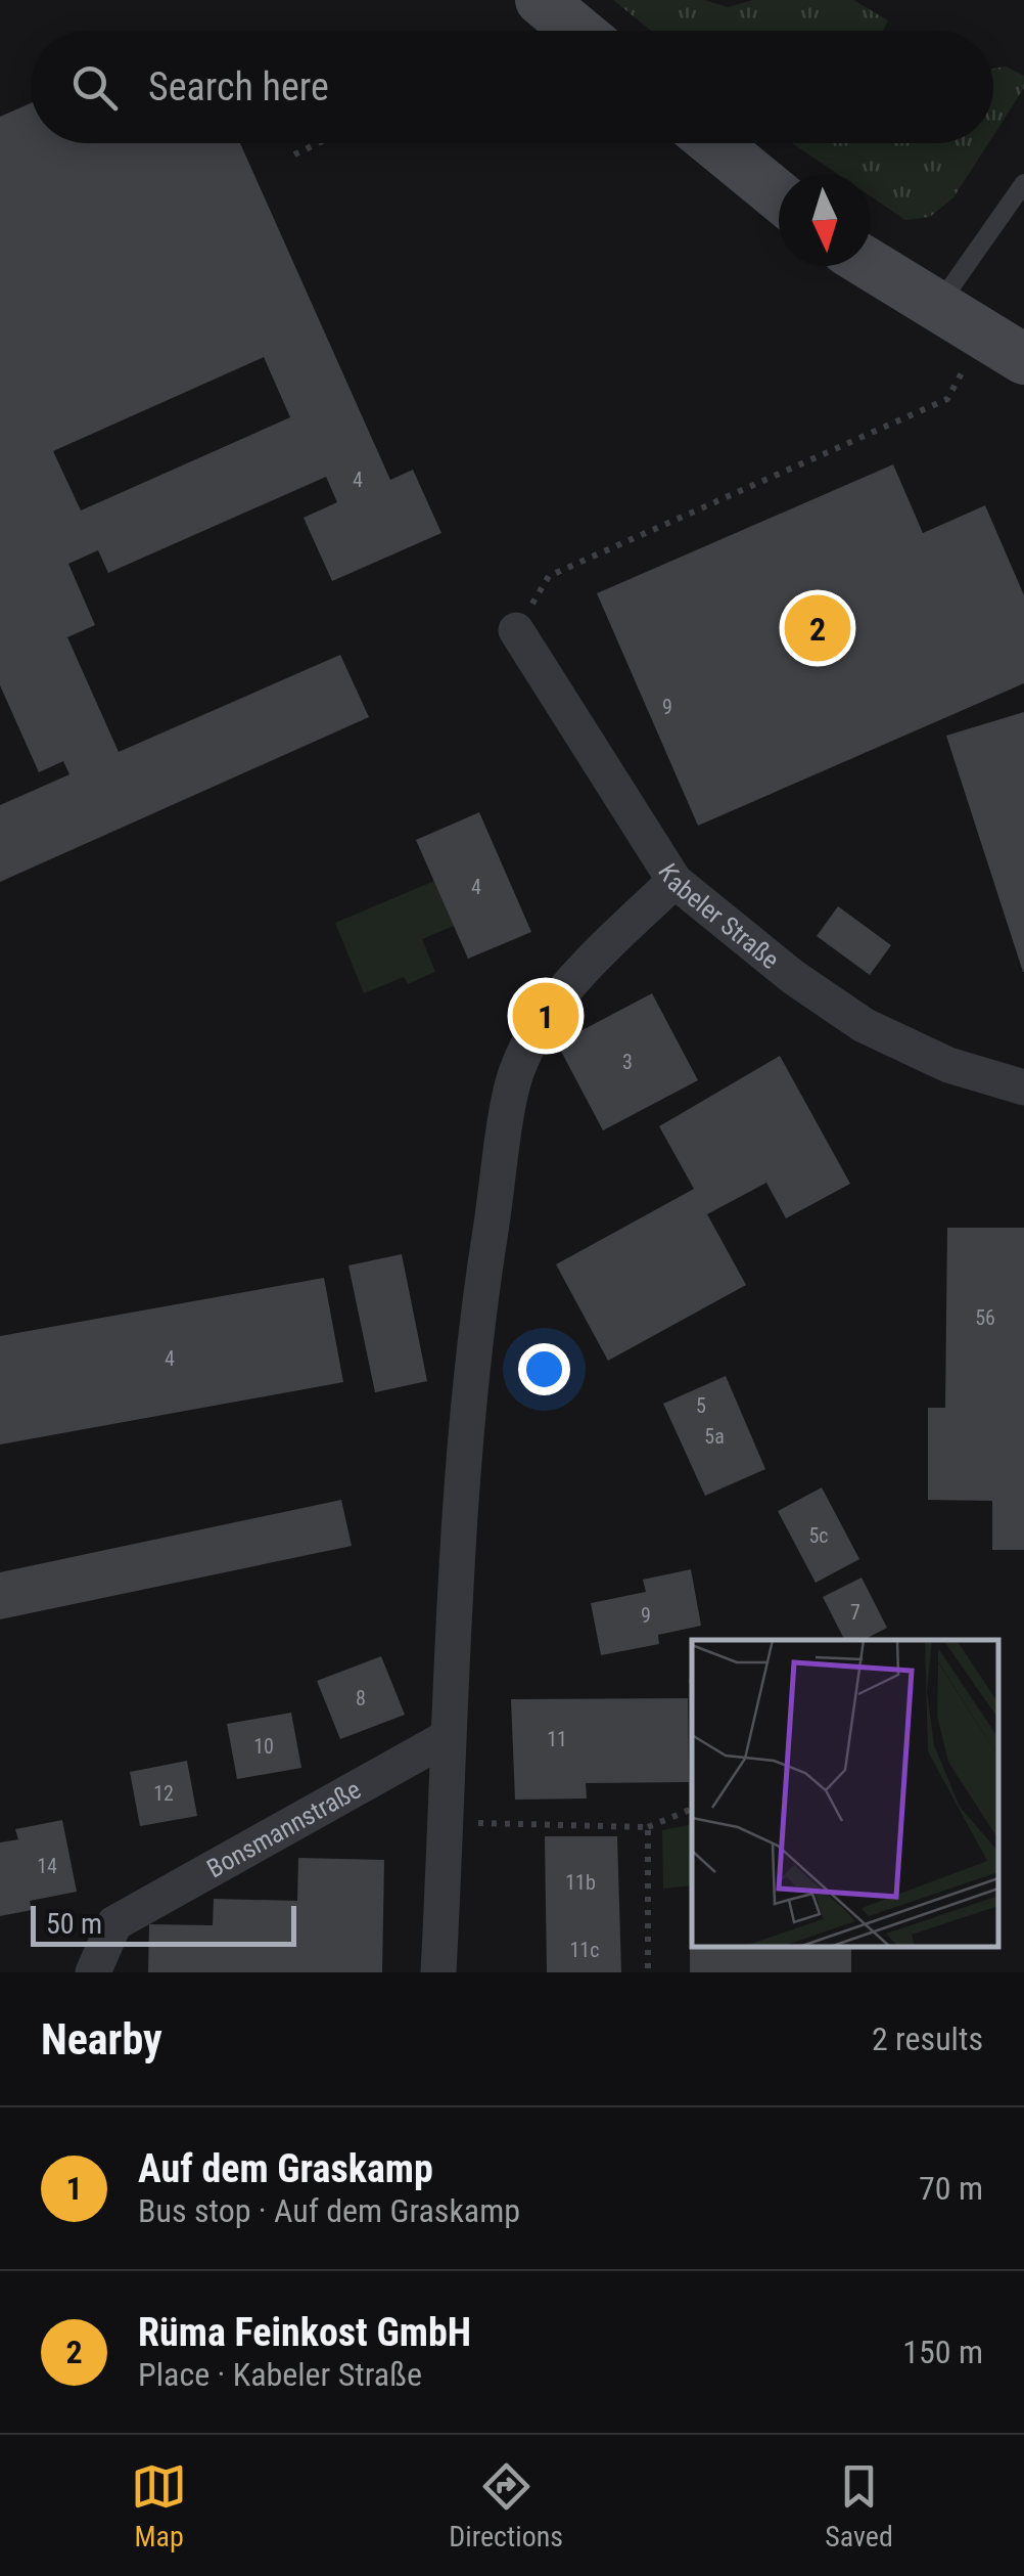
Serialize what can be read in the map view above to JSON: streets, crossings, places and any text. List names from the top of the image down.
{
  "streets": {
    "street": ["Kabeler Straße", "Bonsmannstraße"]
  },
  "house_numbers": [
    "4",
    "9",
    "4",
    "3",
    "56",
    "4",
    "5",
    "5a",
    "5c",
    "7",
    "9",
    "8",
    "11",
    "10",
    "12",
    "14",
    "11b",
    "11c"
  ],
  "scale_bar": "50 m",
  "north": "bottom",
  "page": {
    "search": "Search here",
    "pins": ["2", "1"],
    "scale": "50 m",
    "heading": ["Nearby", "2 results"],
    "list": [
      {
        "mark": "1",
        "name": "Auf dem Graskamp",
        "note": "Bus stop · Auf dem Graskamp",
        "value": "70 m"
      },
      {
        "mark": "2",
        "name": "Rüma Feinkost GmbH",
        "note": "Place · Kabeler Straße",
        "value": "150 m"
      }
    ],
    "nav": ["Map", "Directions", "Saved"]
  }
}
